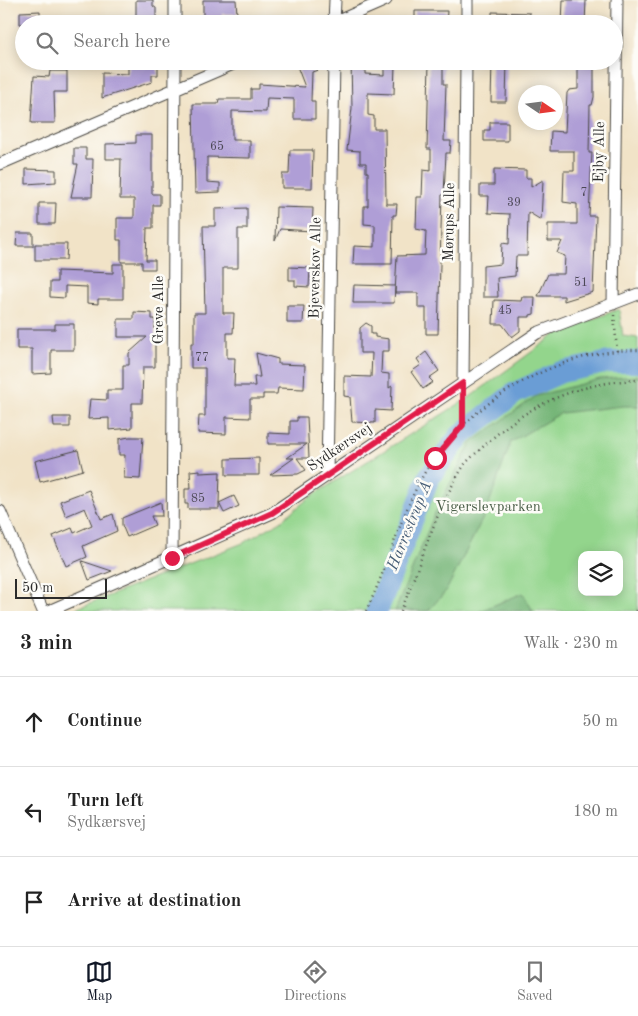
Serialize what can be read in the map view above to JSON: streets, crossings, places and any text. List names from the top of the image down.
{
  "streets": {
    "street": [
      "Ejby Alle",
      "Mørups Alle",
      "Bjeverskov Alle",
      "Greve Alle",
      "Sydkærsvej"
    ]
  },
  "crossings": [
    ["Ejby Alle", "Sydkærsvej"],
    ["Mørups Alle", "Sydkærsvej"],
    ["Bjeverskov Alle", "Sydkærsvej"],
    ["Greve Alle", "Sydkærsvej"]
  ],
  "water": ["Harrestrup Å"],
  "parks": ["Vigerslevparken"],
  "house_numbers": [
    "65",
    "7",
    "39",
    "51",
    "45",
    "77",
    "85"
  ],
  "scale_bar": "50 m",
  "north": "right",
  "page": {
    "search": "Search here",
    "scale": "50 m",
    "heading": ["3 min", "Walk · 230 m"],
    "list": [
      ["Continue", "50 m"],
      ["Turn left", "Sydkærsvej", "180 m"],
      "Arrive at destination"
    ],
    "nav": ["Map", "Directions", "Saved"]
  }
}
